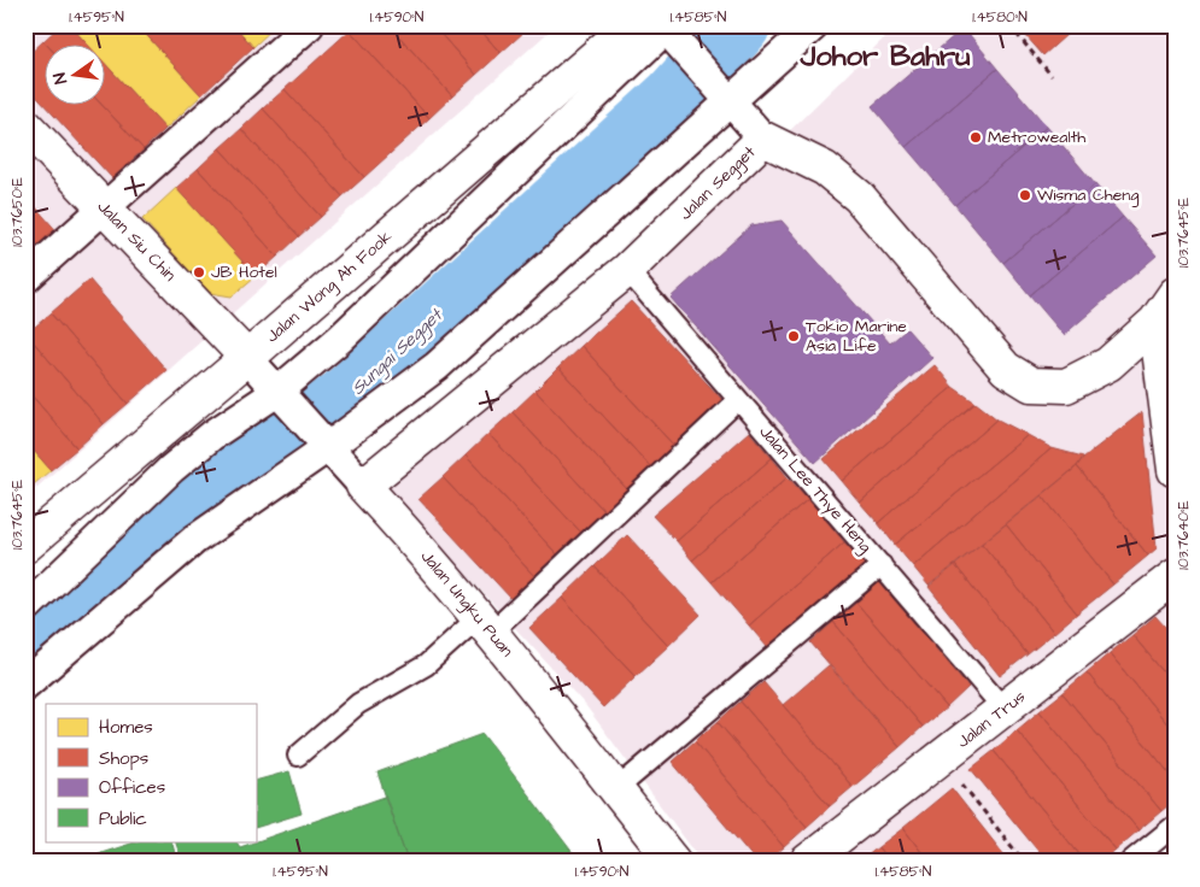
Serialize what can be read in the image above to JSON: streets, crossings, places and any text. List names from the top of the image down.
{
  "streets": {
    "street": [
      "Jalan Segget",
      "Jalan Siu Chin",
      "Jalan Wong Ah Fook",
      "Jalan Ungku Puan",
      "Jalan Trus"
    ],
    "lane": ["Jalan Lee Thye Heng"]
  },
  "crossings": [
    ["Jalan Segget", "Jalan Lee Thye Heng"],
    ["Jalan Segget", "Jalan Ungku Puan"],
    ["Jalan Siu Chin", "Jalan Wong Ah Fook"],
    ["Jalan Siu Chin", "Jalan Ungku Puan"],
    ["Jalan Wong Ah Fook", "Jalan Ungku Puan"],
    ["Jalan Lee Thye Heng", "Jalan Trus"]
  ],
  "districts": ["Johor Bahru"],
  "water": ["Sungai Segget"],
  "places": [
    "Metrowealth",
    "Wisma Cheng",
    "JB Hotel",
    "Tokio Marine Asia Life"
  ],
  "legend": [
    "Homes",
    "Shops",
    "Offices",
    "Public"
  ],
  "north": "left",
  "coordinates": [
    "1.4595°N",
    "1.4590°N",
    "1.4585°N",
    "1.4580°N",
    "103.7650°E",
    "103.7645°E",
    "103.7640°E"
  ]
}
